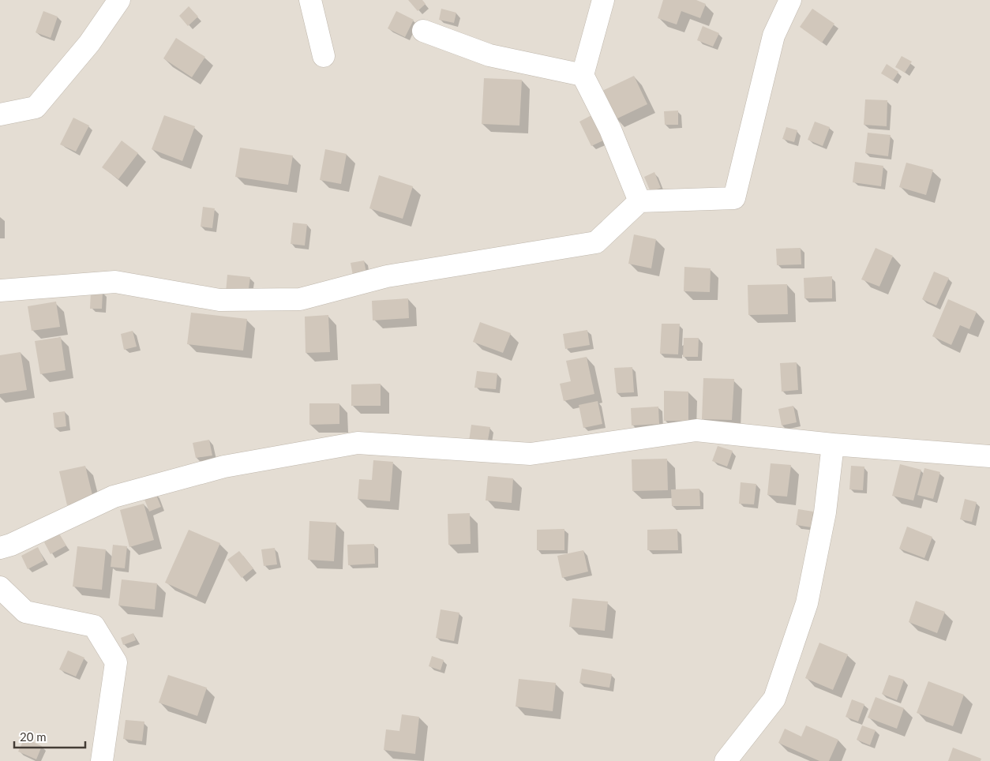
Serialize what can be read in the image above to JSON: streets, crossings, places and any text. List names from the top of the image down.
{
  "scale_bar": "20 m"
}
